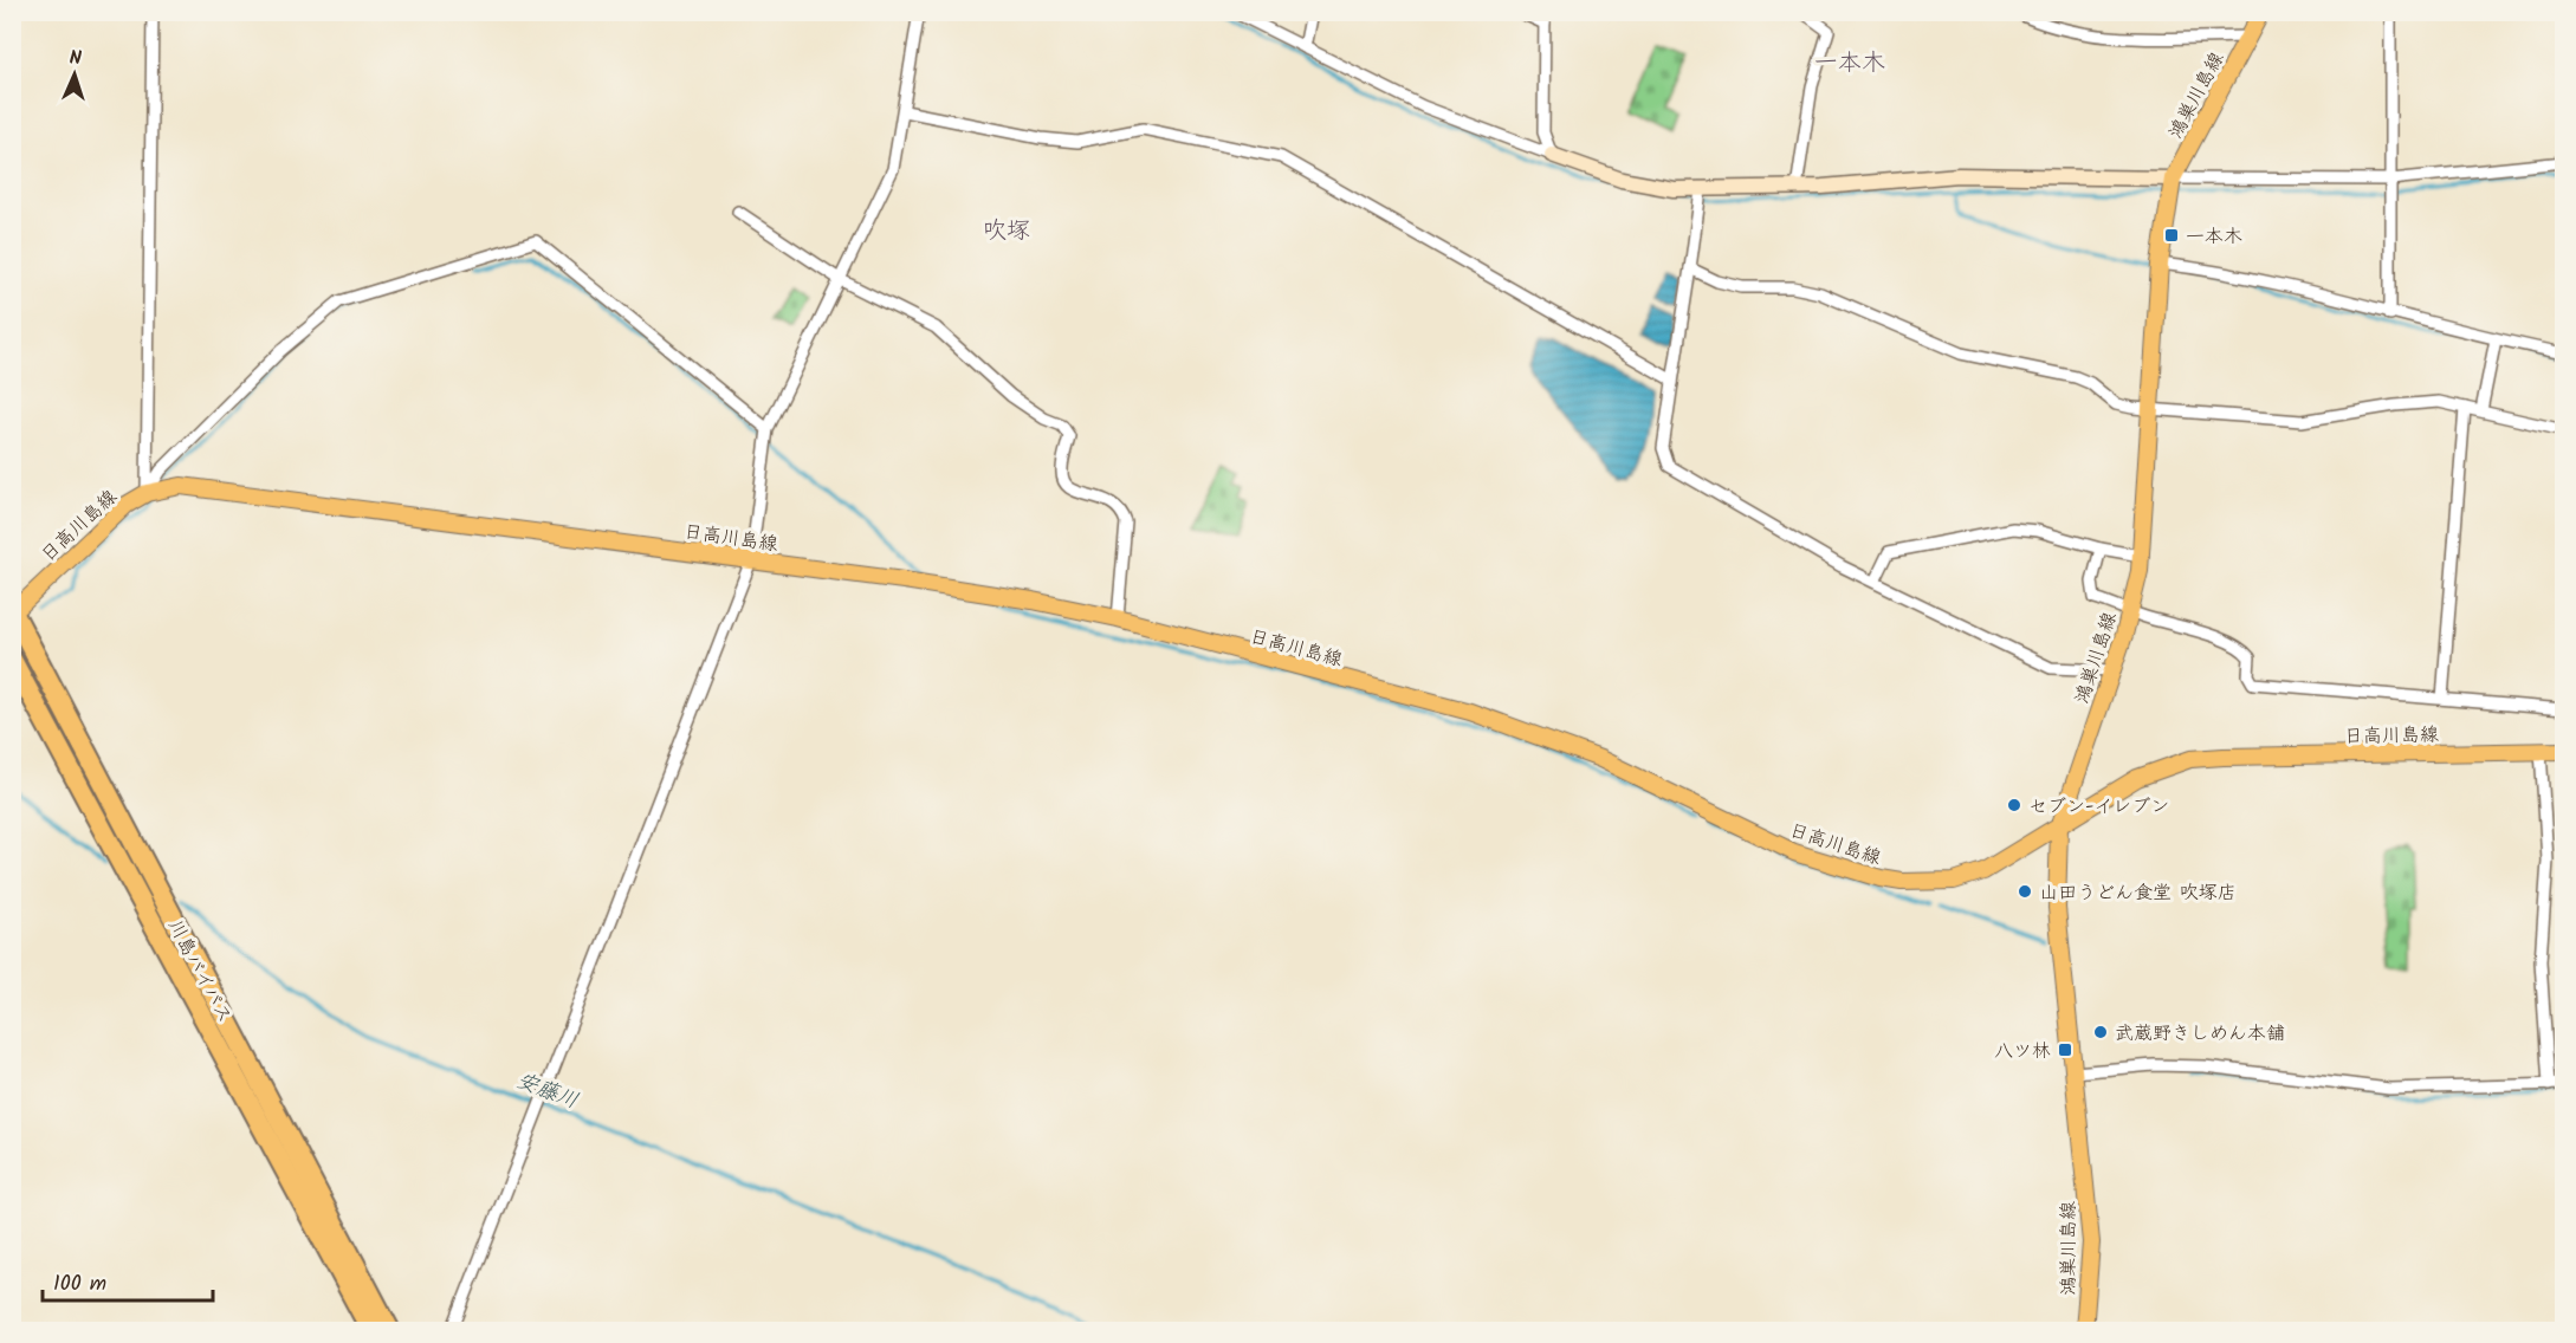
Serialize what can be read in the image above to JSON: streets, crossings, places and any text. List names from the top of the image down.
{
  "streets": {
    "highway": ["川島バイパス"],
    "main road": ["鴻巣川島線", "日高川島線"]
  },
  "crossings": [
    ["鴻巣川島線", "日高川島線"],
    ["日高川島線", "川島バイパス"]
  ],
  "districts": ["一本木", "吹塚"],
  "water": ["安藤川"],
  "places": {
    "transit": ["一本木", "八ツ林"],
    "other": ["セブン-イレブン", "山田うどん食堂 吹塚店", "武蔵野きしめん本舗"]
  },
  "scale_bar": "100 m",
  "north": "top"
}
